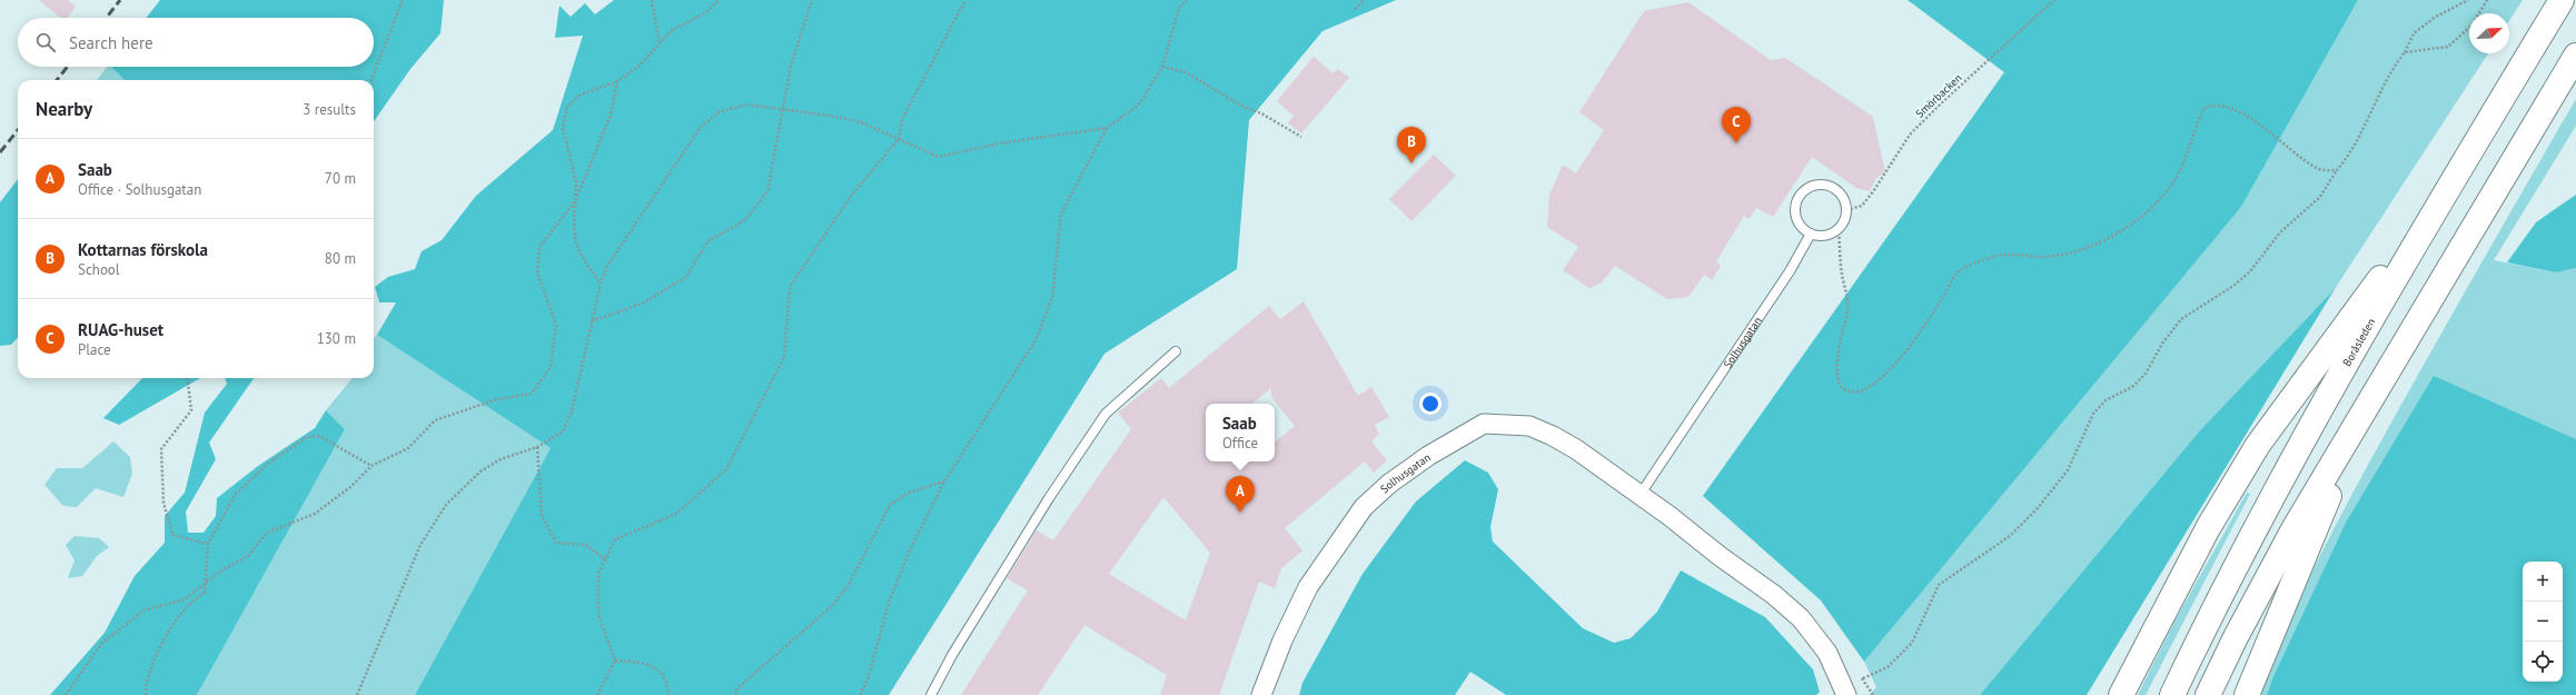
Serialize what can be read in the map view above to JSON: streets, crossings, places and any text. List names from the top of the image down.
{
  "streets": {
    "highway": ["Boråsleden"],
    "street": ["Solhusgatan"],
    "path": ["Smörbacken"]
  },
  "crossings": [
    ["Smörbacken", "Solhusgatan"]
  ],
  "north": "top right",
  "page": {
    "search": "Search here",
    "heading": ["Nearby", "3 results"],
    "pins": ["C", "B", "A"],
    "list": [
      {
        "mark": "A",
        "name": "Saab",
        "note": "Office · Solhusgatan",
        "value": "70 m"
      },
      {
        "mark": "B",
        "name": "Kottarnas förskola",
        "note": "School",
        "value": "80 m"
      },
      {
        "mark": "C",
        "name": "RUAG-huset",
        "note": "Place",
        "value": "130 m"
      }
    ],
    "popup": ["Saab", "Office"],
    "map_buttons": ["+", "−"]
  }
}
